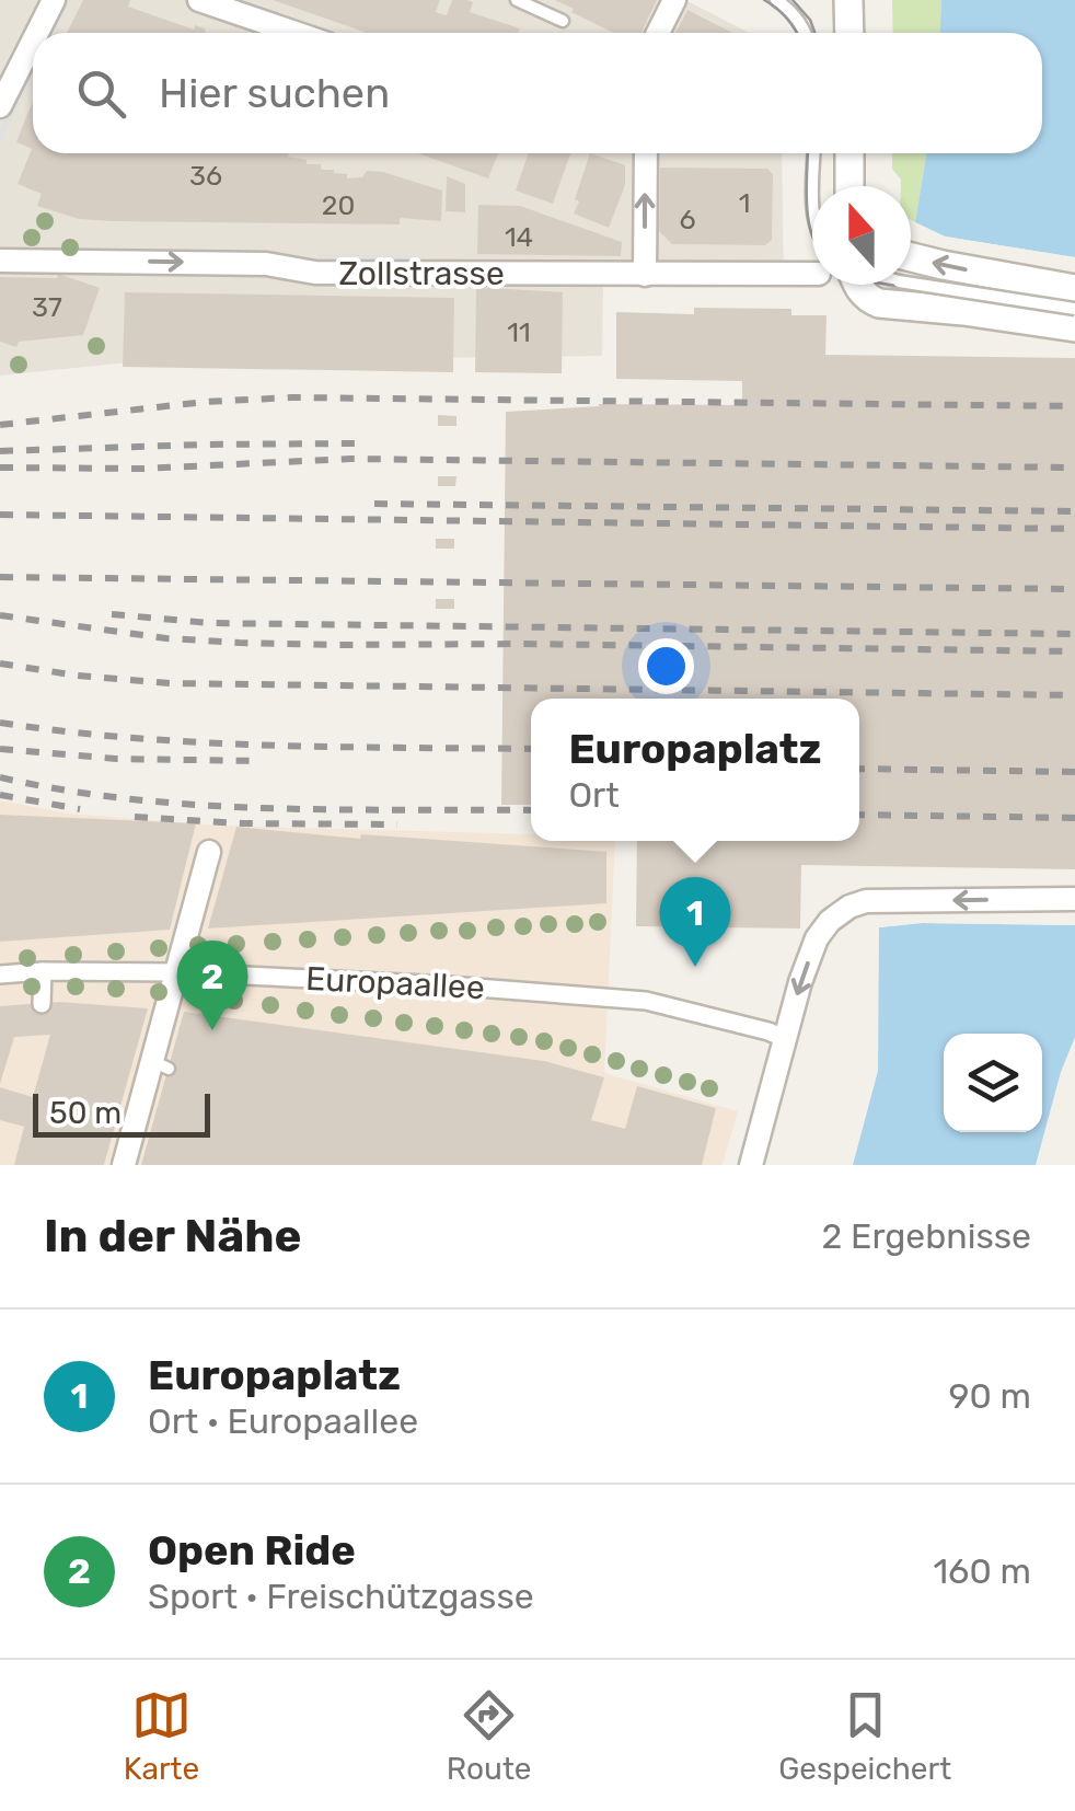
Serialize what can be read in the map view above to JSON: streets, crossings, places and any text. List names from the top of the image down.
{
  "streets": {
    "street": ["Zollstrasse", "Europaallee"]
  },
  "one_way": ["Zollstrasse"],
  "house_numbers": [
    "36",
    "1",
    "20",
    "6",
    "14",
    "37",
    "11"
  ],
  "scale_bar": "50 m",
  "north": "top",
  "page": {
    "search": "Hier suchen",
    "popup": ["Europaplatz", "Ort"],
    "pins": ["1", "2"],
    "scale": "50 m",
    "heading": ["In der Nähe", "2 Ergebnisse"],
    "list": [
      {
        "mark": "1",
        "name": "Europaplatz",
        "note": "Ort · Europaallee",
        "value": "90 m"
      },
      {
        "mark": "2",
        "name": "Open Ride",
        "note": "Sport · Freischützgasse",
        "value": "160 m"
      }
    ],
    "nav": ["Karte", "Route", "Gespeichert"]
  }
}
